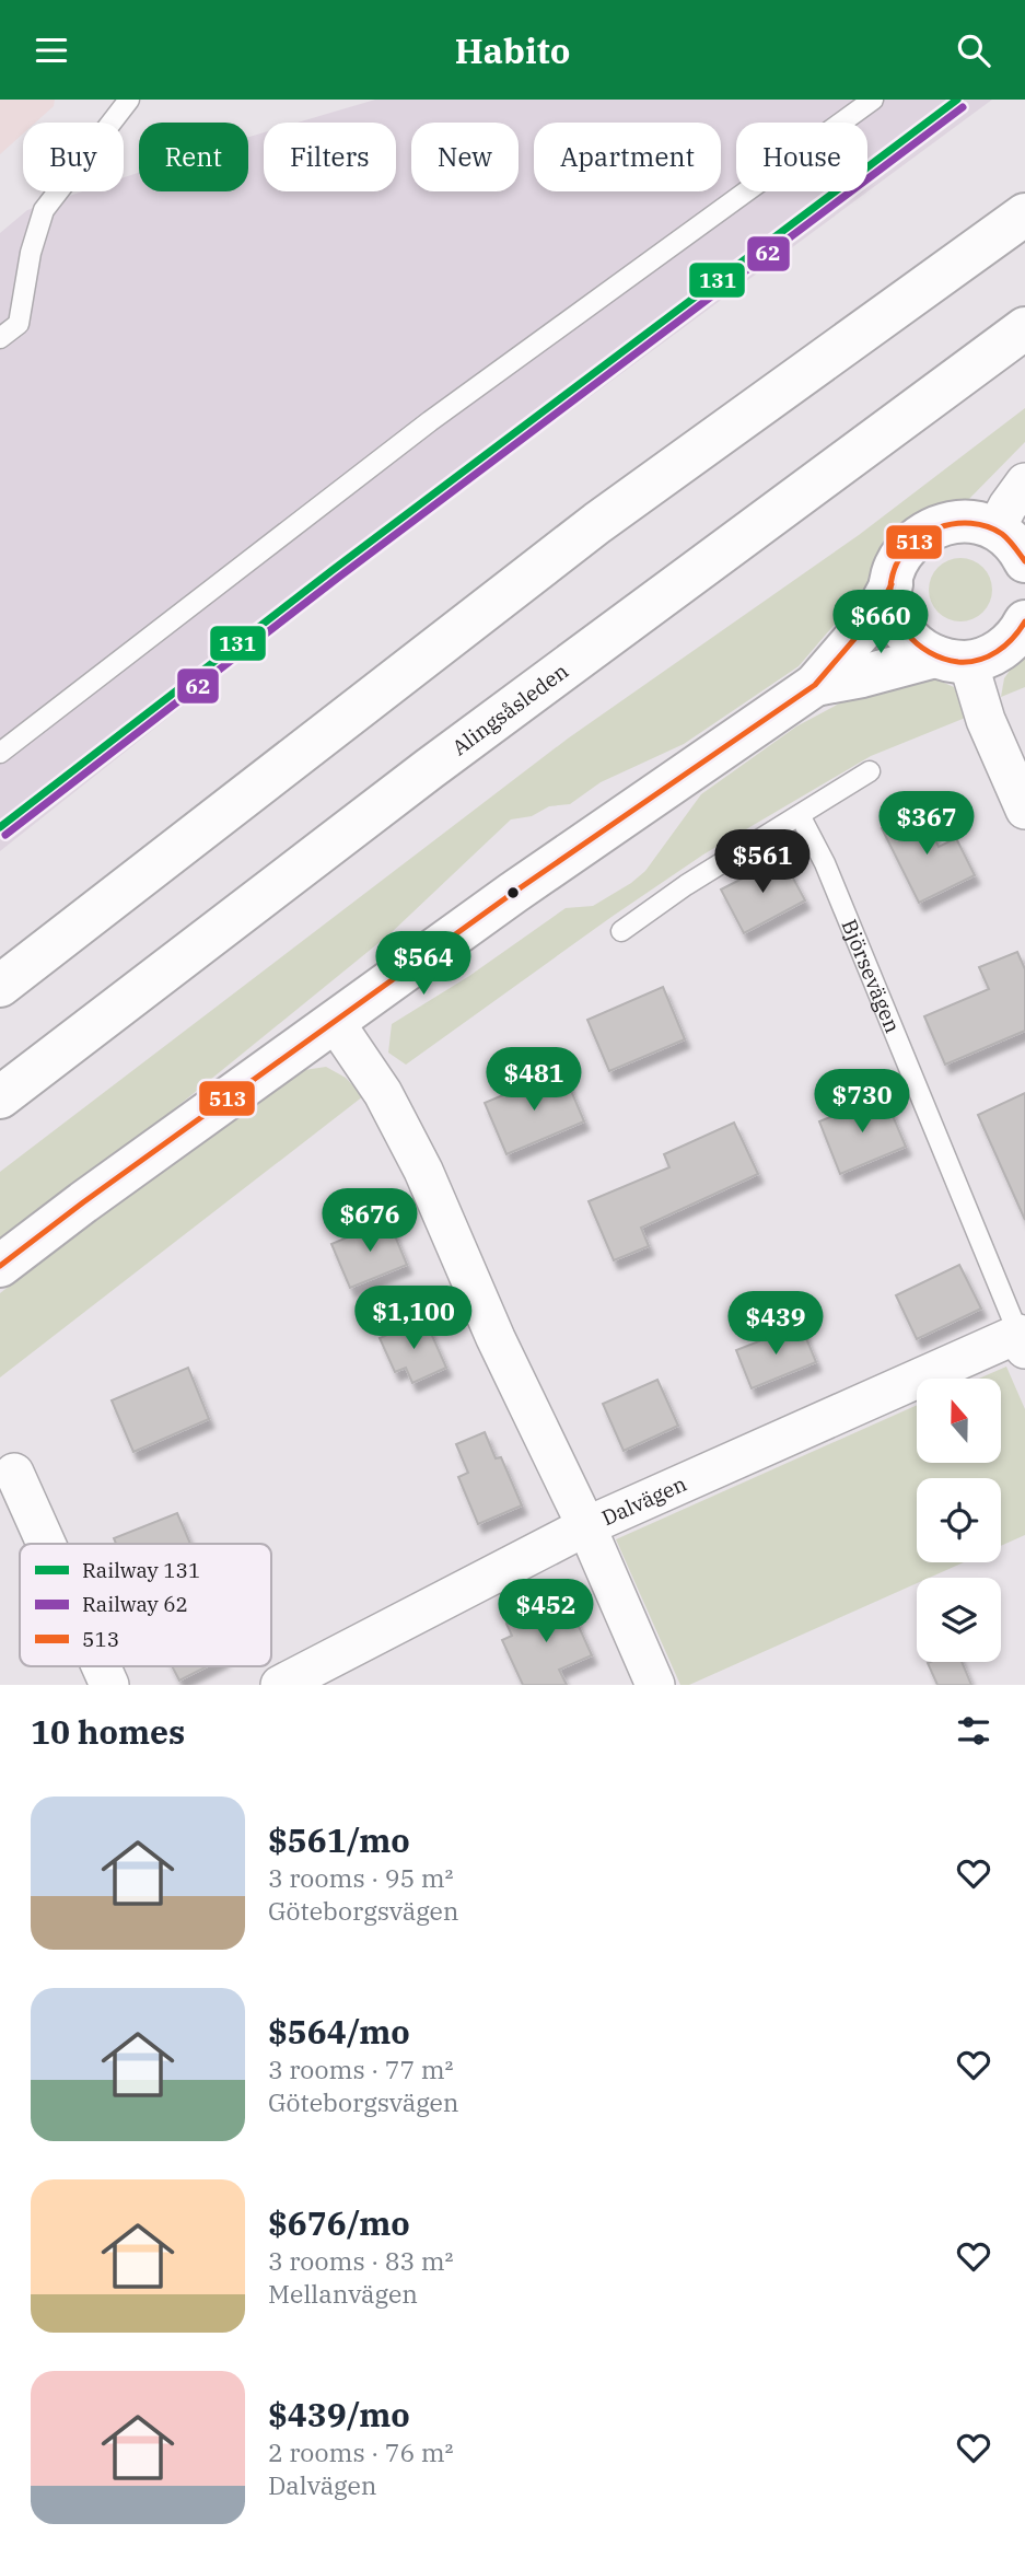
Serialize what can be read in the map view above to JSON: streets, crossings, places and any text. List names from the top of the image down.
{
  "streets": {
    "main road": ["Alingsåsleden"],
    "street": ["Dalvägen"],
    "lane": ["Björsevägen"]
  },
  "crossings": [
    ["Björsevägen", "Dalvägen"]
  ],
  "lines": ["rail line 131", "rail line 62", "transit line 513"],
  "legend": ["Railway 131", "Railway 62", "513"],
  "north": "top",
  "page": {
    "header": "Habito",
    "chip": [
      "Buy",
      "Rent",
      "Filters",
      "New",
      "Apartment",
      "House"
    ],
    "price": [
      "$660",
      "$367",
      "$561",
      "$564",
      "$481",
      "$730",
      "$676",
      "$1,100",
      "$439",
      "$452"
    ],
    "heading": "10 homes",
    "list": [
      {
        "name": "$561/mo",
        "note": "3 rooms · 95 m² · Göteborgsvägen"
      },
      {
        "name": "$564/mo",
        "note": "3 rooms · 77 m² · Göteborgsvägen"
      },
      {
        "name": "$676/mo",
        "note": "3 rooms · 83 m² · Mellanvägen"
      },
      {
        "name": "$439/mo",
        "note": "2 rooms · 76 m² · Dalvägen"
      }
    ]
  }
}
